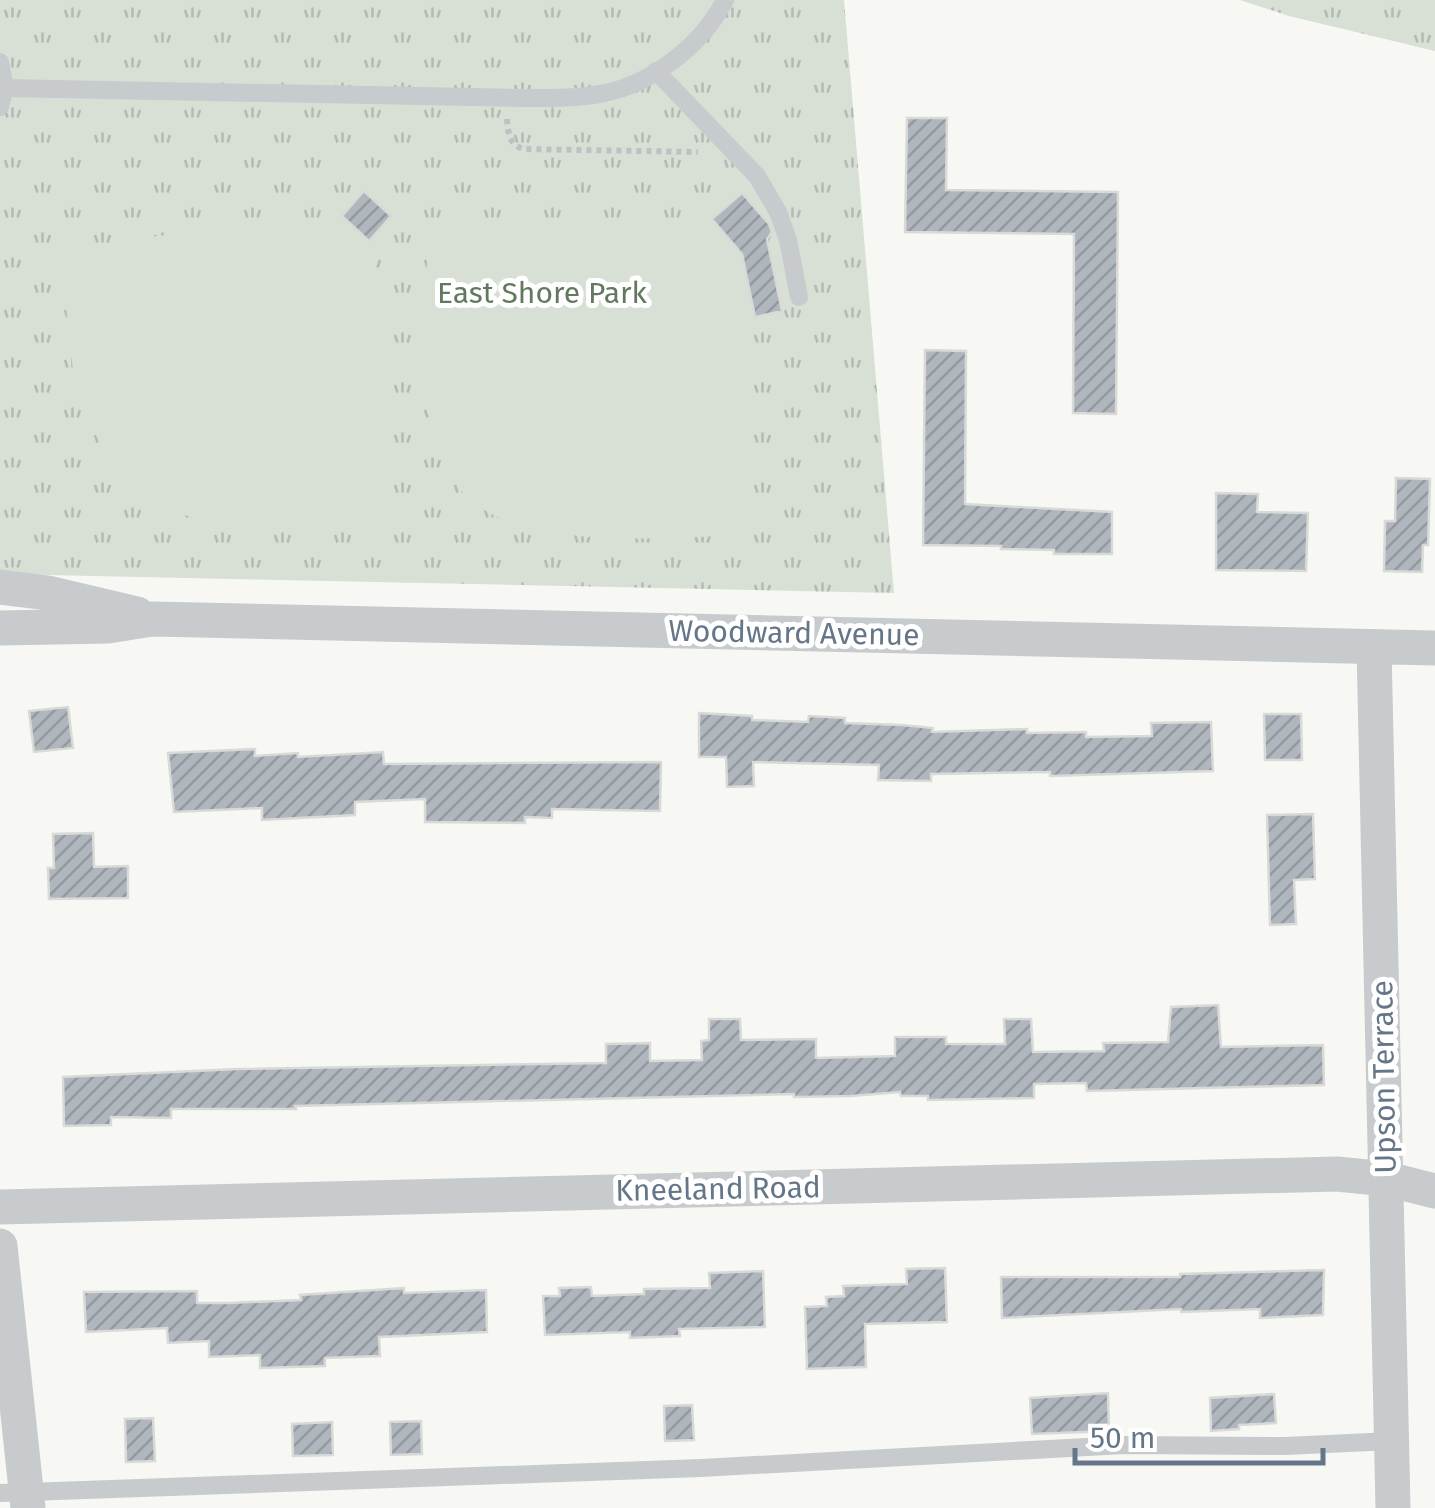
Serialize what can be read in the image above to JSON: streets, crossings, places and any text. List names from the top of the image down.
{
  "streets": {
    "street": ["Woodward Avenue", "Upson Terrace", "Kneeland Road"]
  },
  "crossings": [
    ["Woodward Avenue", "Upson Terrace"],
    ["Upson Terrace", "Kneeland Road"]
  ],
  "parks": ["East Shore Park"],
  "scale_bar": "50 m"
}
